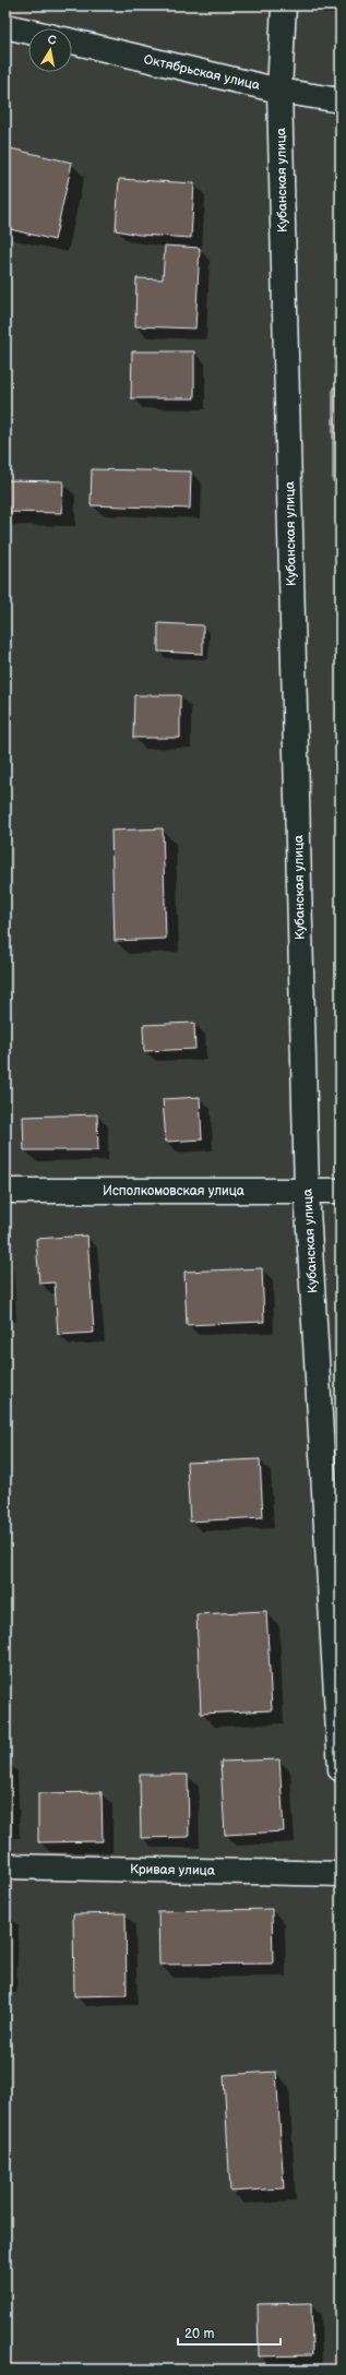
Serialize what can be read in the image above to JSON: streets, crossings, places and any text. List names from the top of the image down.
{
  "streets": {
    "main road": [
      "Октябрьская улица",
      "Кубанская улица",
      "Исполкомовская улица",
      "Кривая улица"
    ]
  },
  "crossings": [
    ["Октябрьская улица", "Кубанская улица"],
    ["Кубанская улица", "Исполкомовская улица"]
  ],
  "scale_bar": "20 m",
  "north": "top"
}
